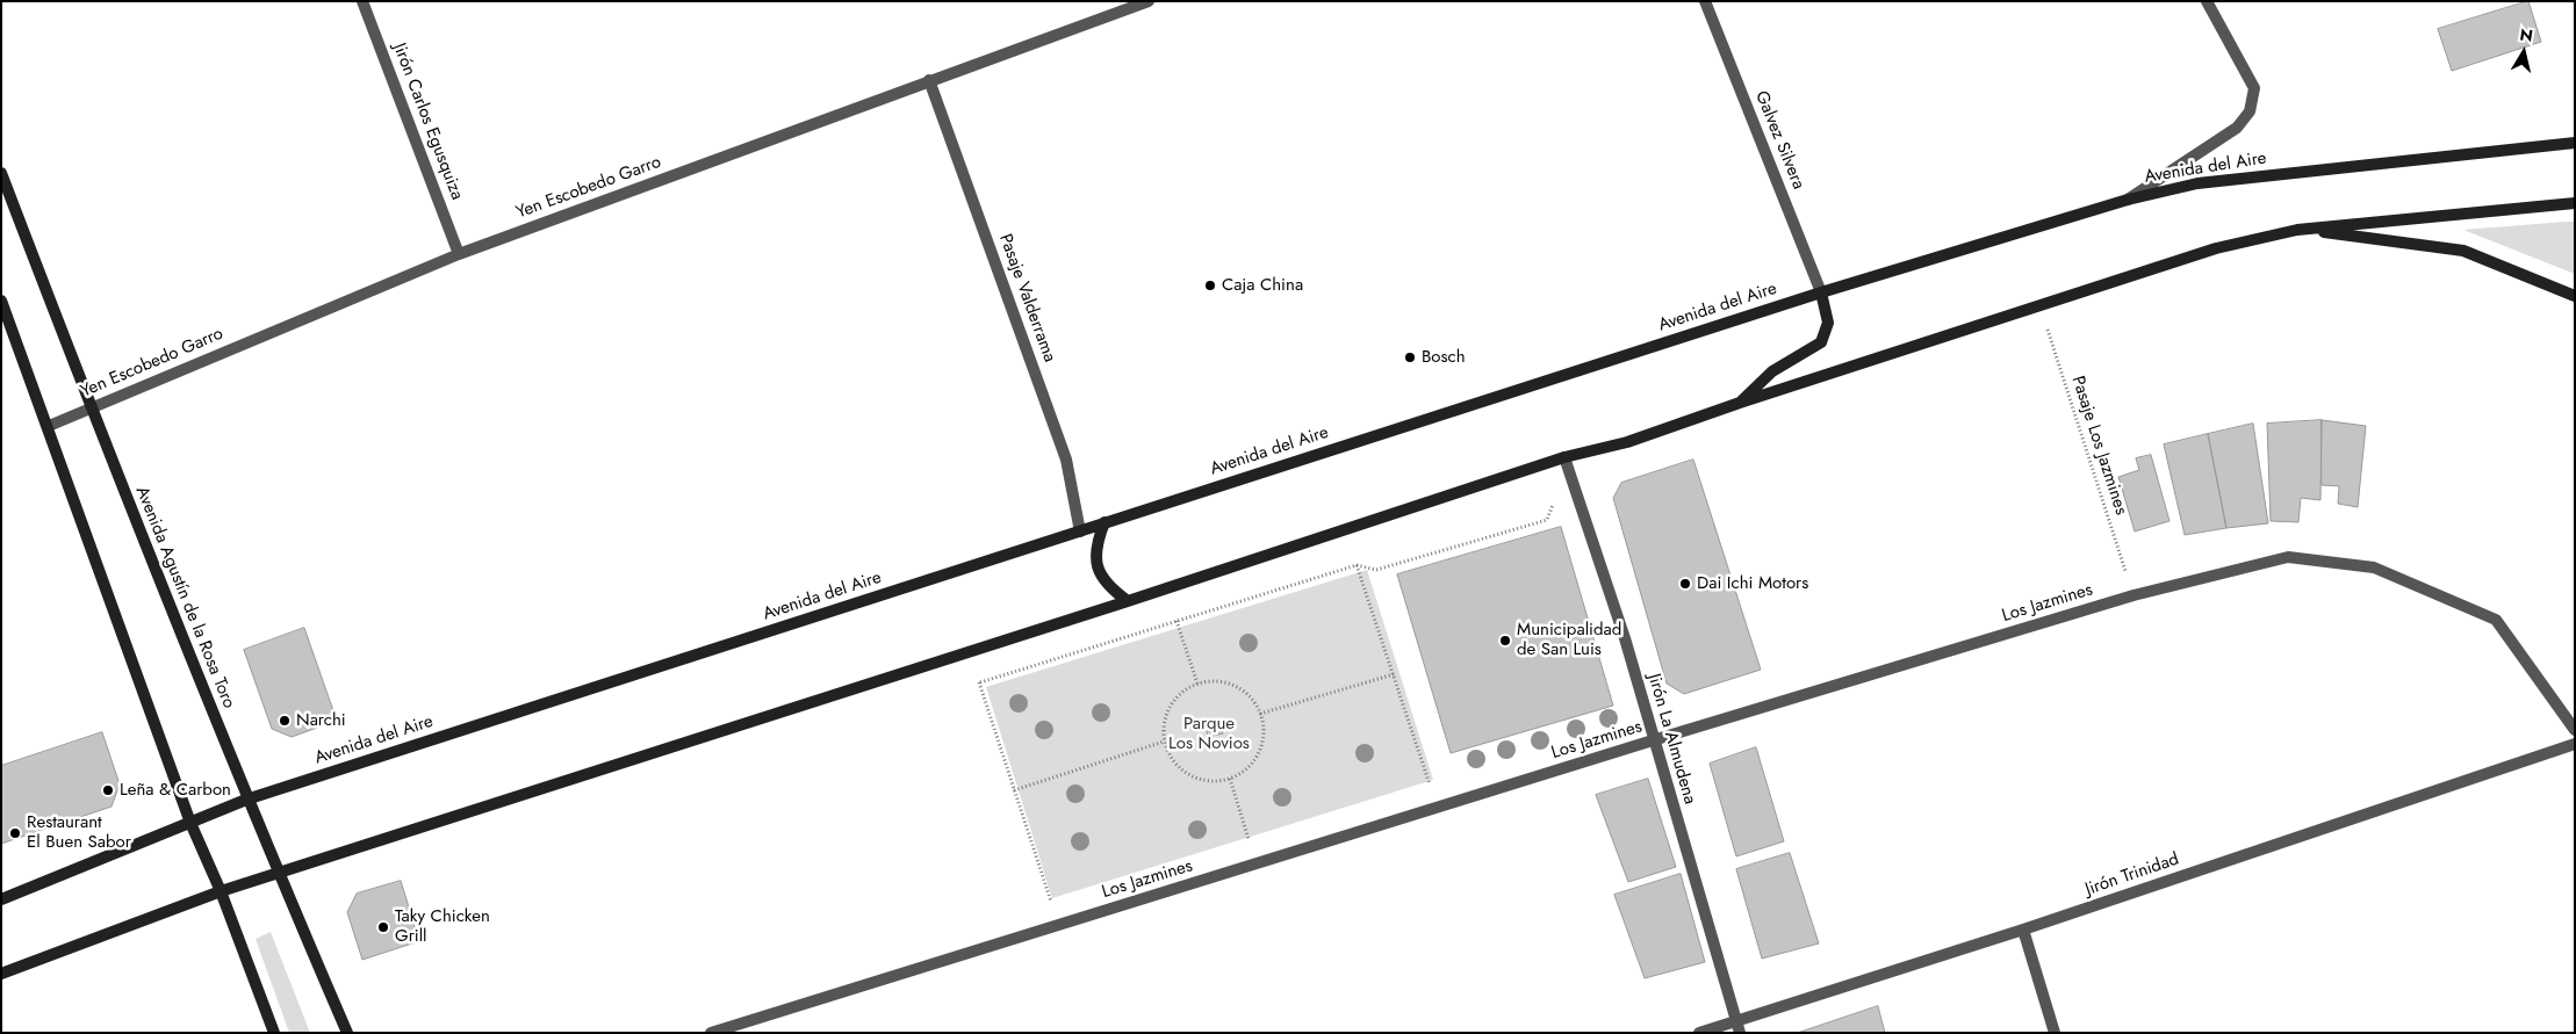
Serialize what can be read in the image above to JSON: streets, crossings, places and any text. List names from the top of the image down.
{
  "streets": {
    "main road": ["Avenida del Aire", "Avenida Agustín de la Rosa Toro"],
    "street": [
      "Jirón Carlos Egusquiza",
      "Galvez Silvera",
      "Yen Escobedo Garro",
      "Pasaje Valderrama",
      "Los Jazmines",
      "Jirón La Almudena",
      "Jirón Trinidad"
    ],
    "path": ["Pasaje Los Jazmines"]
  },
  "crossings": [
    ["Jirón Carlos Egusquiza", "Yen Escobedo Garro"],
    ["Galvez Silvera", "Avenida del Aire"],
    ["Avenida del Aire", "Pasaje Valderrama"],
    ["Avenida del Aire", "Avenida Agustín de la Rosa Toro"],
    ["Yen Escobedo Garro", "Pasaje Valderrama"],
    ["Yen Escobedo Garro", "Avenida Agustín de la Rosa Toro"],
    ["Pasaje Los Jazmines", "Los Jazmines"],
    ["Los Jazmines", "Jirón La Almudena"],
    ["Jirón La Almudena", "Jirón Trinidad"]
  ],
  "parks": ["Parque Los Novios"],
  "places": [
    "Caja China",
    "Bosch",
    "Dai Ichi Motors",
    "Municipalidad de San Luis",
    "Narchi",
    "Leña & Carbon",
    "Restaurant El Buen Sabor",
    "Taky Chicken Grill"
  ],
  "north": "top"
}
